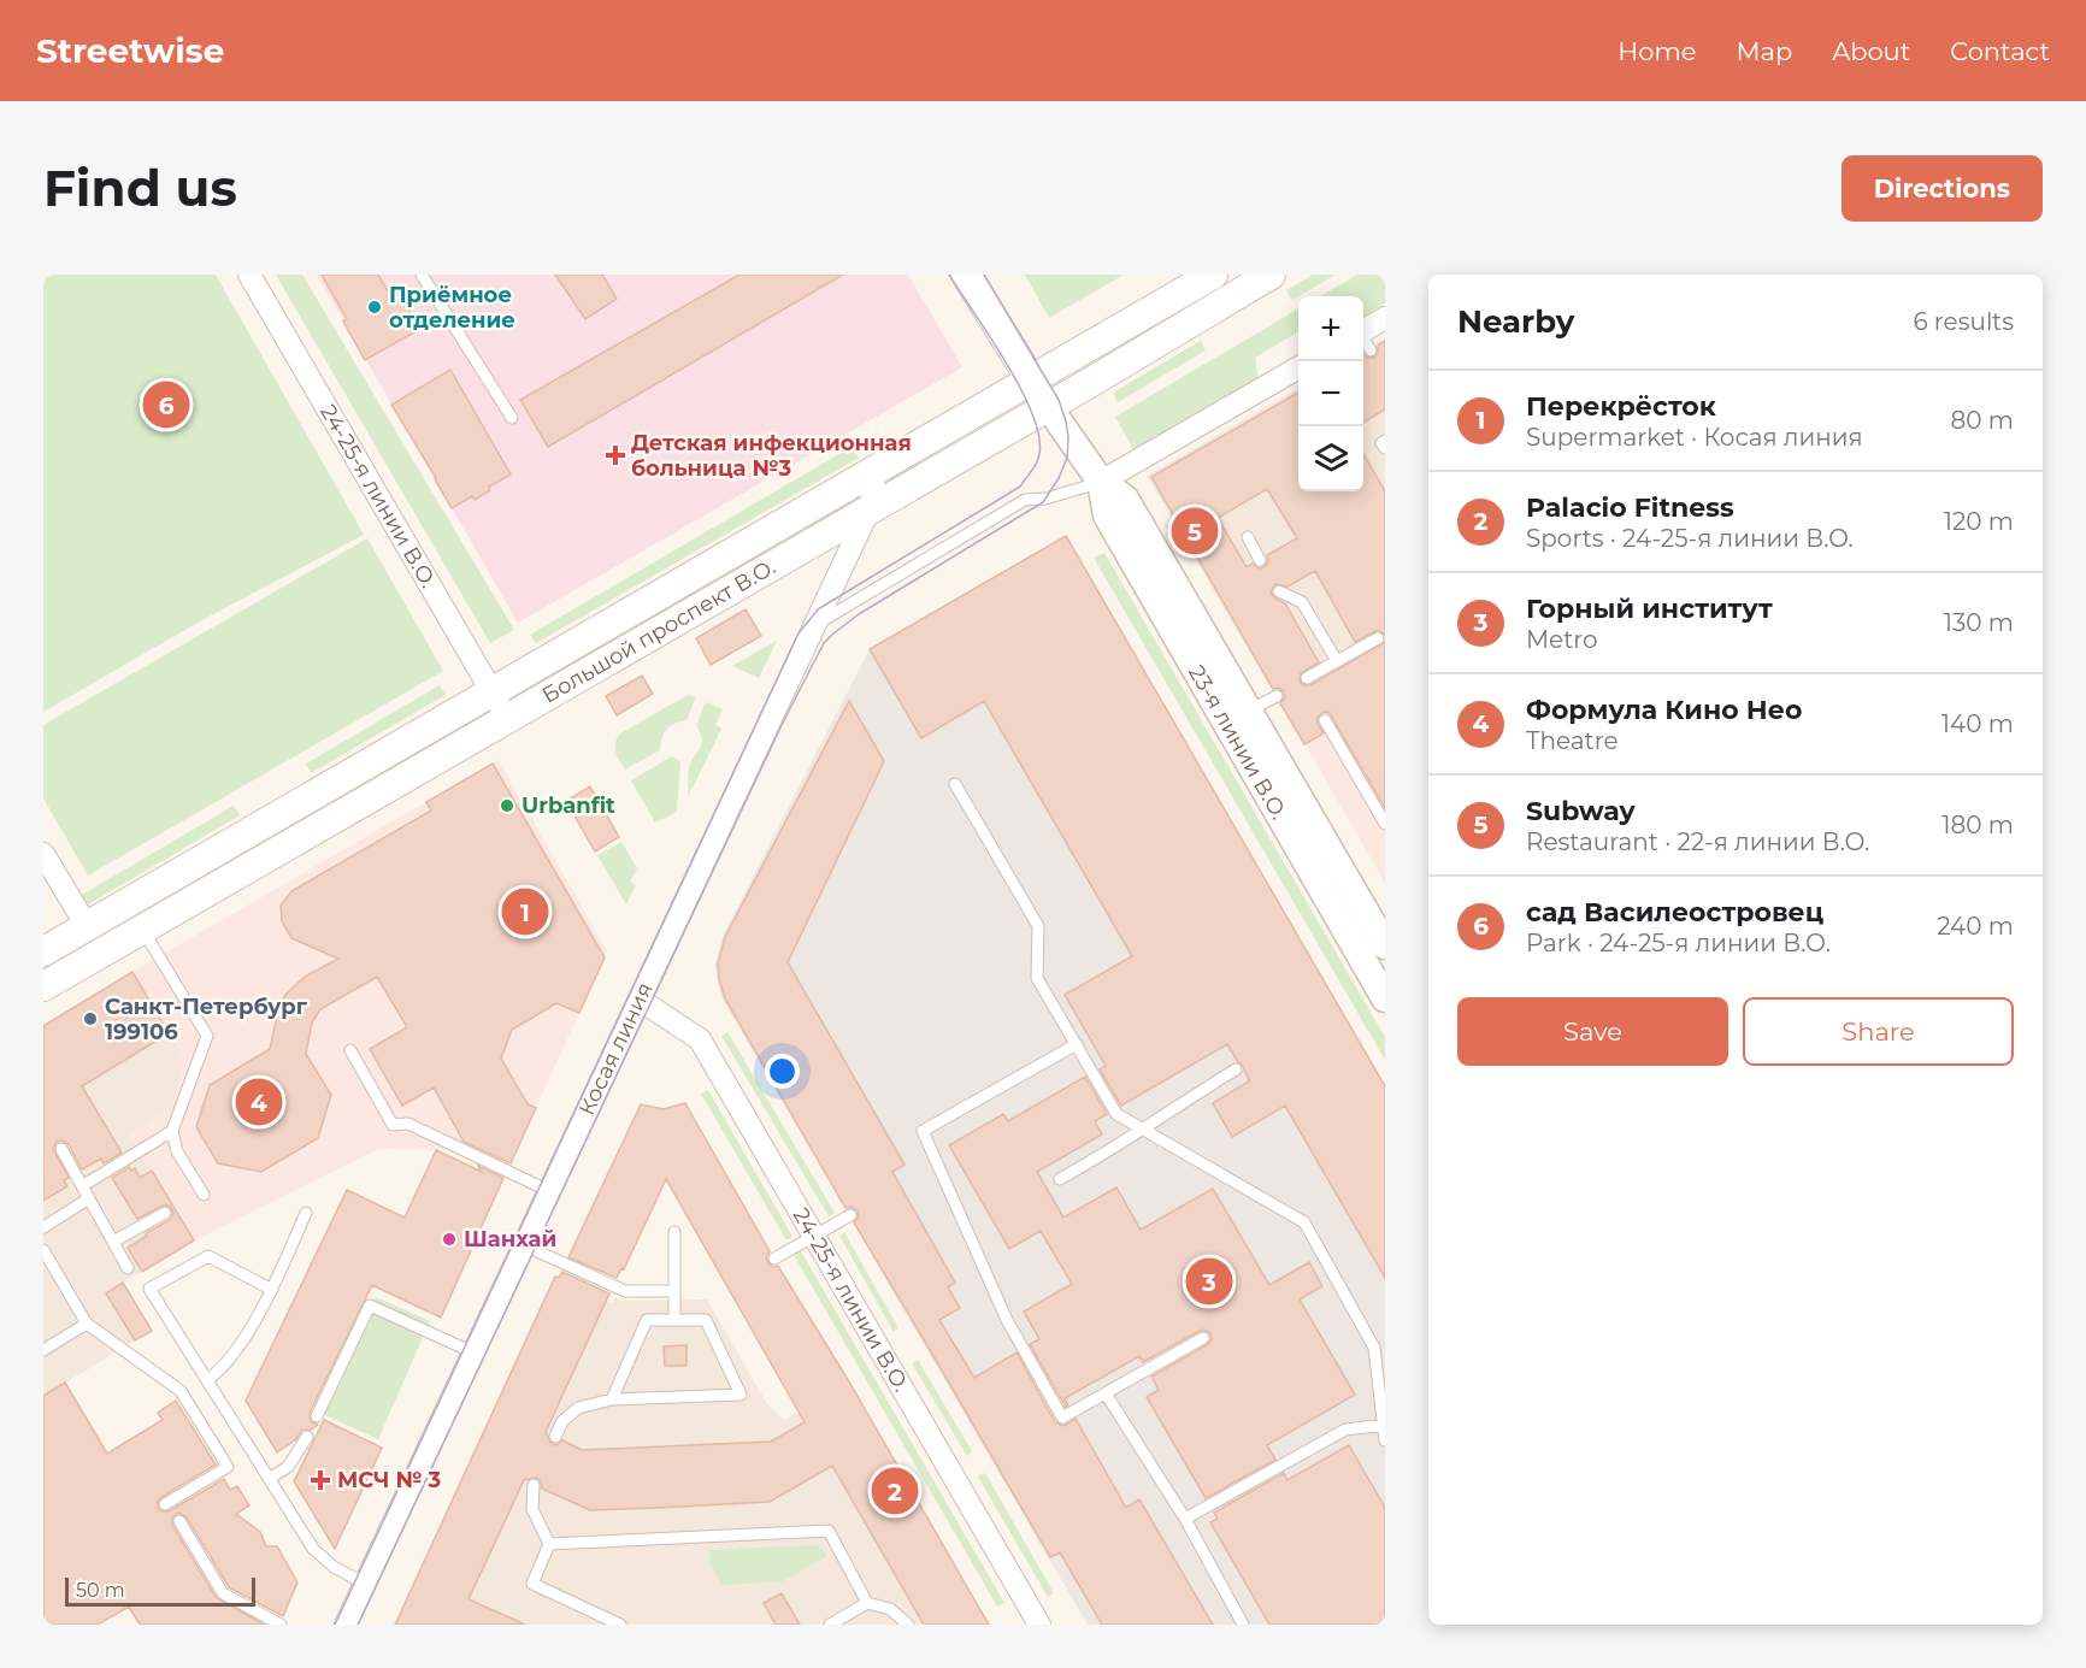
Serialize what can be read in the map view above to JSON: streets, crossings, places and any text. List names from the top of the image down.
{
  "streets": {
    "main road": ["Большой проспект В.О."],
    "street": ["24-25-я линии В.О.", "23-я линии В.О.", "Косая линия"]
  },
  "crossings": [
    ["24-25-я линии В.О.", "Большой проспект В.О."],
    ["24-25-я линии В.О.", "Косая линия"],
    ["Большой проспект В.О.", "Косая линия"]
  ],
  "places": {
    "other": [
      "Приёмное отделение",
      "Urbanfit",
      "Санкт-Петербург 199106",
      "Шанхай"
    ],
    "health": ["Детская инфекционная больница №3", "МСЧ № 3"]
  },
  "scale_bar": "50 m",
  "page": {
    "header": "Streetwise",
    "nav": [
      "Home",
      "Map",
      "About",
      "Contact"
    ],
    "buttons": [
      "Directions",
      ["Save", "Share"]
    ],
    "title": "Find us",
    "heading": ["Nearby", "6 results"],
    "map_buttons": ["+", "−"],
    "list": [
      {
        "mark": "1",
        "name": "Перекрёсток",
        "note": "Supermarket · Косая линия",
        "value": "80 m"
      },
      {
        "mark": "2",
        "name": "Palacio Fitness",
        "note": "Sports · 24-25-я линии В.О.",
        "value": "120 m"
      },
      {
        "mark": "3",
        "name": "Горный институт",
        "note": "Metro",
        "value": "130 m"
      },
      {
        "mark": "4",
        "name": "Формула Кино Нео",
        "note": "Theatre",
        "value": "140 m"
      },
      {
        "mark": "5",
        "name": "Subway",
        "note": "Restaurant · 22-я линии В.О.",
        "value": "180 m"
      },
      {
        "mark": "6",
        "name": "сад Василеостровец",
        "note": "Park · 24-25-я линии В.О.",
        "value": "240 m"
      }
    ],
    "pins": [
      "6",
      "5",
      "1",
      "4",
      "3",
      "2"
    ],
    "scale": "50 m"
  }
}
